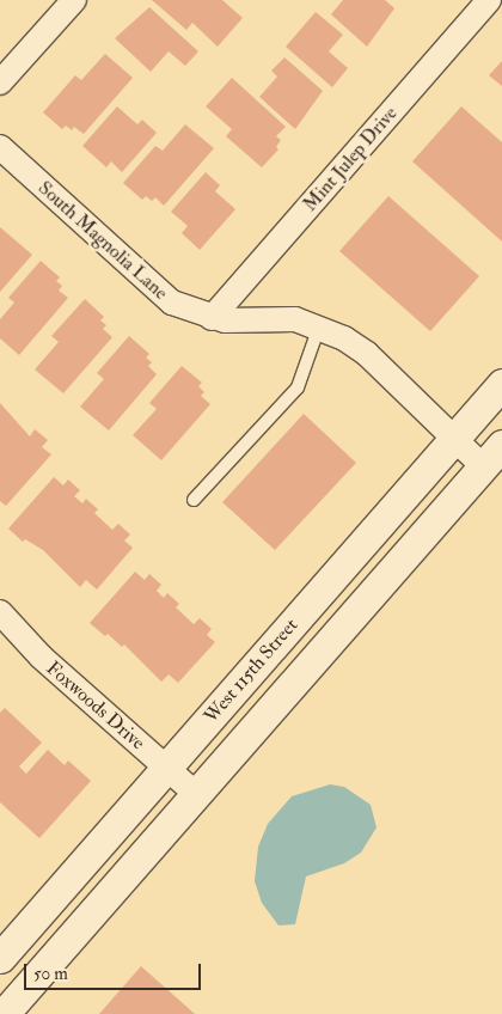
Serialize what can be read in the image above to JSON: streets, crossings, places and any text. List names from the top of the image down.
{
  "streets": {
    "street": [
      "Mint Julep Drive",
      "South Magnolia Lane",
      "West 115th Street",
      "Foxwoods Drive"
    ]
  },
  "crossings": [
    ["Mint Julep Drive", "South Magnolia Lane"],
    ["South Magnolia Lane", "West 115th Street"],
    ["West 115th Street", "Foxwoods Drive"]
  ],
  "scale_bar": "50 m"
}
